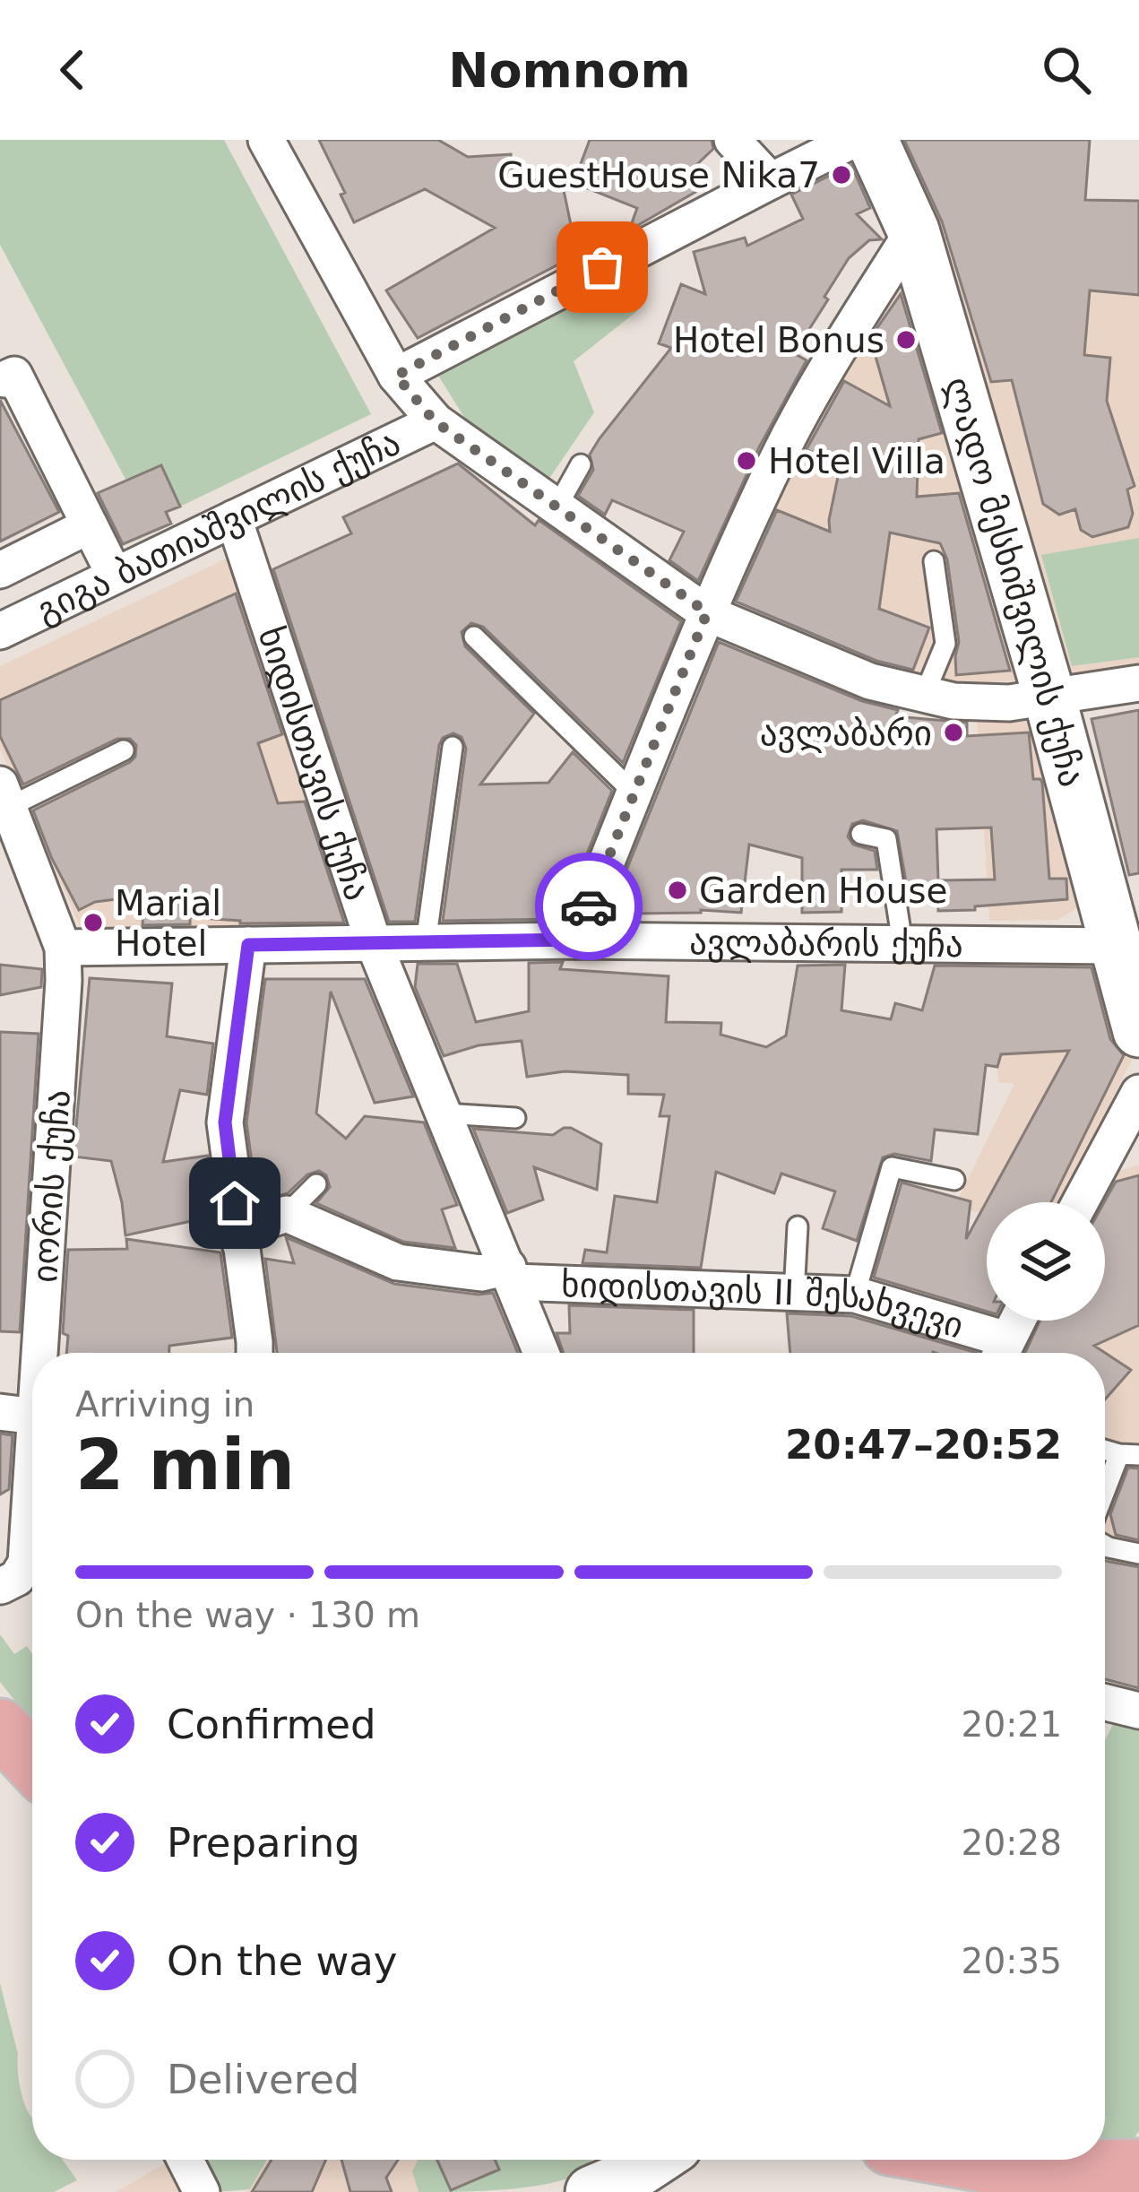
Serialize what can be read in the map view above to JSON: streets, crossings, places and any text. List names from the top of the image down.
{
  "streets": {
    "street": [
      "გიგა ბათიაშვილის ქუჩა",
      "ლადო მესხიშვილის ქუჩა",
      "ხიდისთავის ქუჩა",
      "ავლაბარის ქუჩა",
      "იორის ქუჩა",
      "ხიდისთავის II შესახვევი"
    ]
  },
  "crossings": [
    ["გიგა ბათიაშვილის ქუჩა", "ხიდისთავის ქუჩა"],
    ["ლადო მესხიშვილის ქუჩა", "ავლაბარის ქუჩა"],
    ["ხიდისთავის ქუჩა", "ავლაბარის ქუჩა"],
    ["ხიდისთავის ქუჩა", "ხიდისთავის II შესახვევი"],
    ["ავლაბარის ქუჩა", "იორის ქუჩა"]
  ],
  "places": [
    "GuestHouse Nika7",
    "Hotel Bonus",
    "Hotel Villa",
    "ავლაბარი",
    "Garden House",
    "Marial Hotel"
  ],
  "page": {
    "header": "Nomnom",
    "heading": ["2 min", "Arriving in", "20:47–20:52"],
    "bar": "On the way · 130 m",
    "list": [
      ["Confirmed", "20:21"],
      ["Preparing", "20:28"],
      ["On the way", "20:35"],
      "Delivered"
    ]
  }
}
